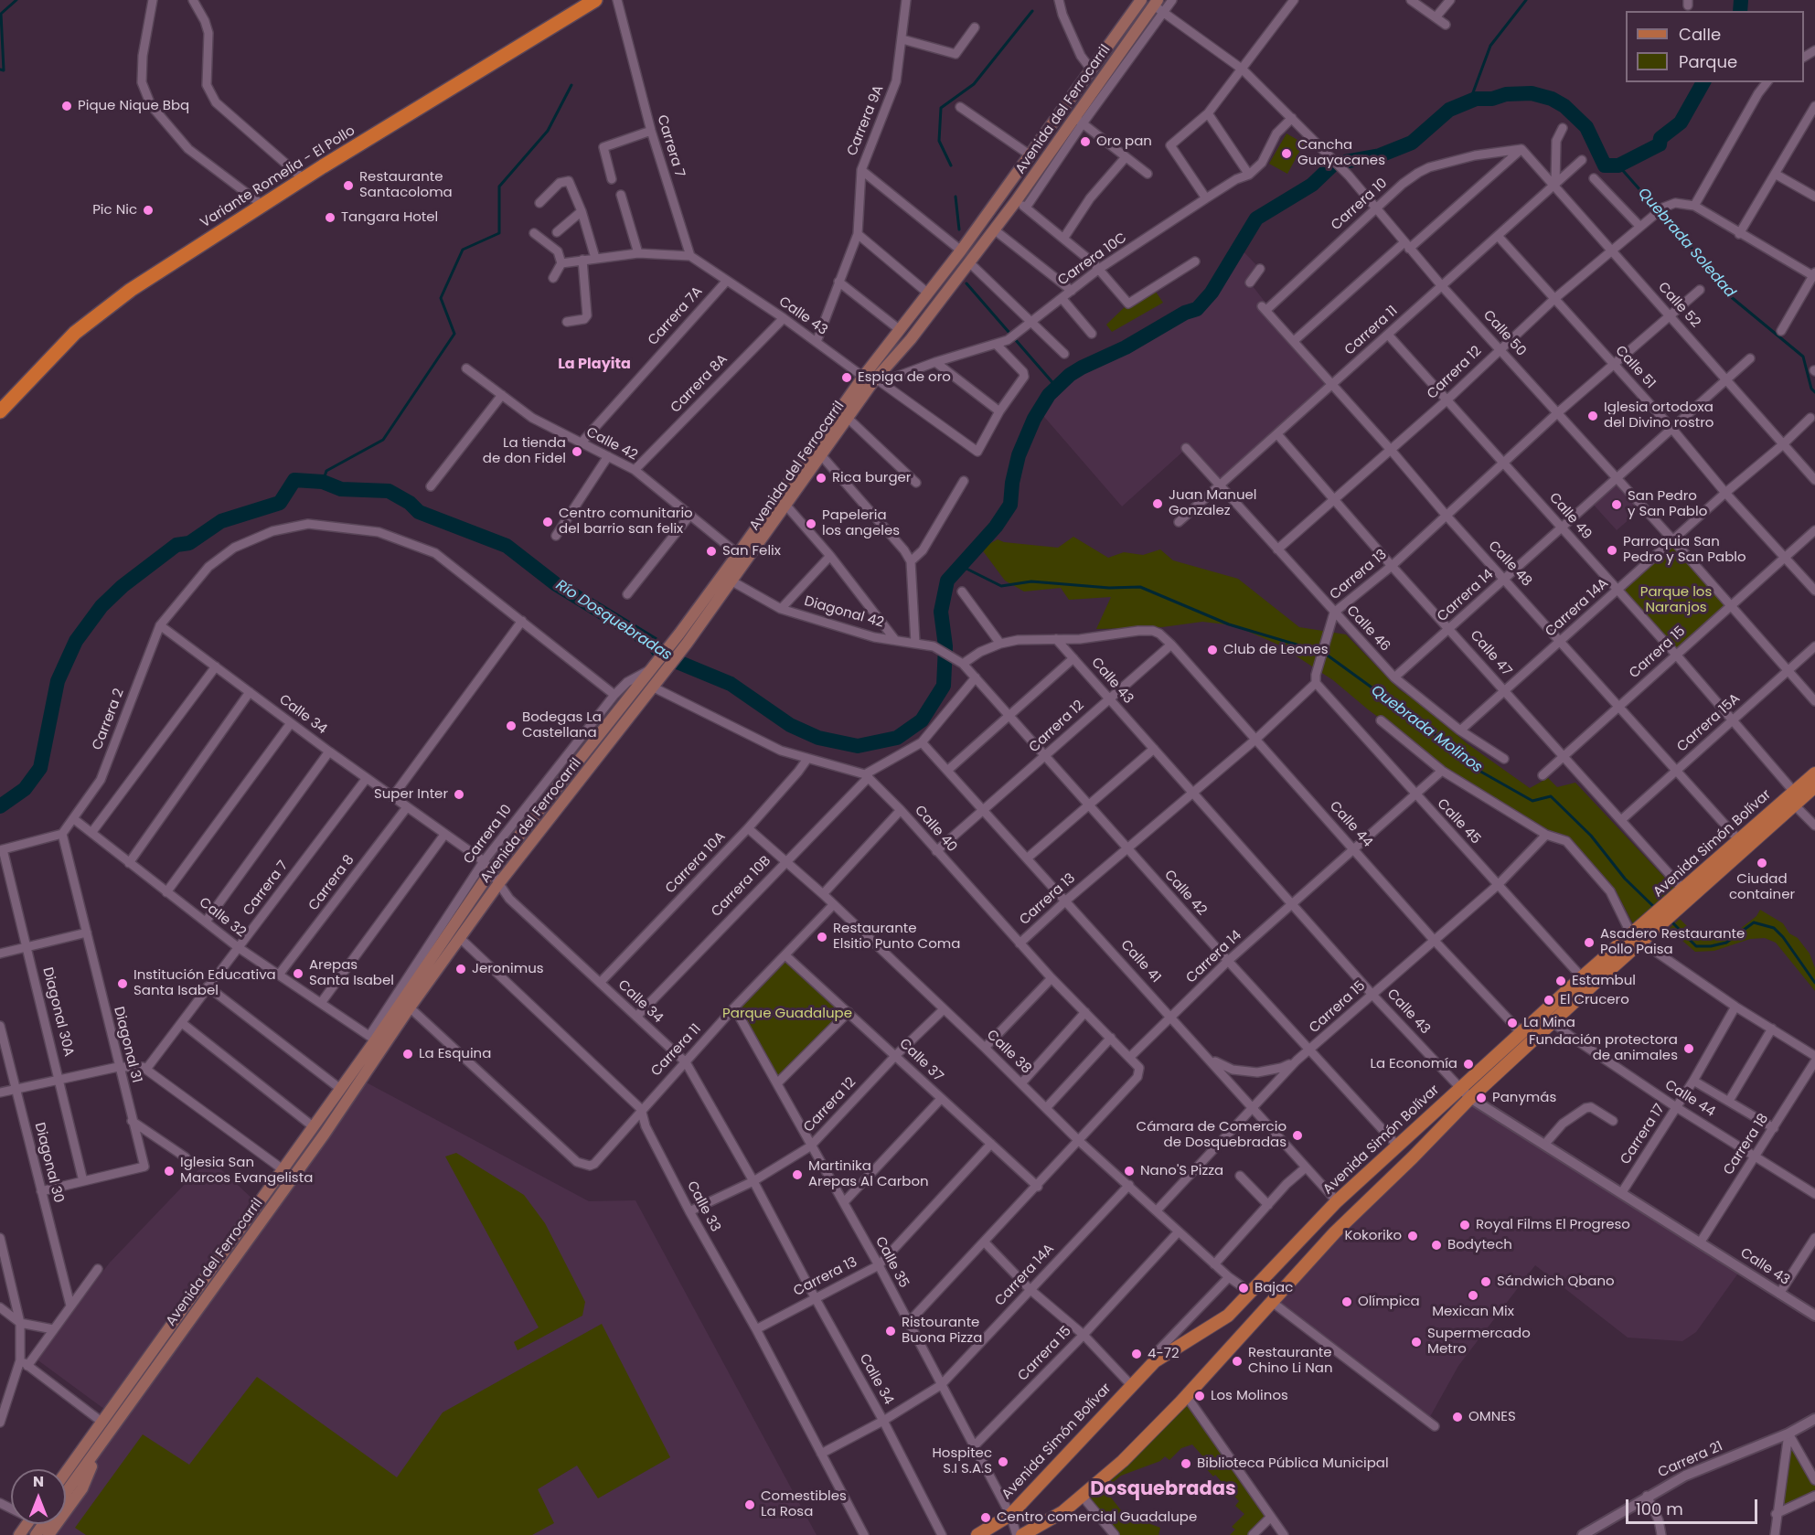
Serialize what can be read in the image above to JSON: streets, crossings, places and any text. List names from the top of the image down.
{
  "streets": {
    "highway": ["Variante Romelia - El Pollo"],
    "main road": ["Avenida del Ferrocarril", "Avenida Simón Bolívar"],
    "street": [
      "Carrera 9A",
      "Carrera 7",
      "Carrera 10",
      "Carrera 10C",
      "Calle 52",
      "Carrera 7A",
      "Calle 43",
      "Carrera 11",
      "Calle 50",
      "Calle 51",
      "Carrera 12",
      "Carrera 8A",
      "Calle 42",
      "Calle 49",
      "Calle 48",
      "Carrera 13",
      "Carrera 14",
      "Carrera 14A",
      "Diagonal 42",
      "Calle 46",
      "Carrera 15",
      "Calle 47",
      "Calle 34",
      "Carrera 2",
      "Carrera 15A",
      "Calle 45",
      "Calle 44",
      "Calle 40",
      "Carrera 10A",
      "Carrera 8",
      "Carrera 10B",
      "Calle 32",
      "Calle 41",
      "Diagonal 30A",
      "Diagonal 31",
      "Calle 38",
      "Calle 37",
      "Carrera 17",
      "Carrera 18",
      "Diagonal 30",
      "Calle 33",
      "Calle 35",
      "Carrera 21"
    ]
  },
  "crossings": [
    ["Avenida del Ferrocarril", "Carrera 10"],
    ["Avenida del Ferrocarril", "Carrera 10C"],
    ["Avenida del Ferrocarril", "Calle 43"],
    ["Avenida del Ferrocarril", "Carrera 11"],
    ["Avenida del Ferrocarril", "Calle 50"],
    ["Avenida del Ferrocarril", "Calle 42"],
    ["Avenida del Ferrocarril", "Diagonal 42"],
    ["Avenida del Ferrocarril", "Calle 34"],
    ["Avenida del Ferrocarril", "Calle 40"],
    ["Avenida del Ferrocarril", "Calle 32"],
    ["Avenida del Ferrocarril", "Calle 33"],
    ["Carrera 9A", "Calle 43"],
    ["Carrera 7", "Calle 34"],
    ["Carrera 7", "Calle 32"],
    ["Carrera 10", "Calle 52"],
    ["Carrera 10", "Calle 50"],
    ["Carrera 10", "Calle 48"],
    ["Carrera 10", "Calle 34"],
    ["Carrera 10", "Carrera 2"],
    ["Carrera 10", "Calle 32"],
    ["Carrera 10C", "Calle 50"],
    ["Calle 52", "Carrera 11"],
    ["Calle 52", "Carrera 12"],
    ["Calle 52", "Carrera 13"],
    ["Calle 52", "Carrera 14"],
    ["Calle 52", "Carrera 14A"],
    ["Carrera 7A", "Calle 43"],
    ["Carrera 7A", "Calle 42"],
    ["Calle 43", "Carrera 12"],
    ["Calle 43", "Carrera 8A"],
    ["Calle 43", "Carrera 13"],
    ["Calle 43", "Carrera 14"],
    ["Calle 43", "Carrera 15"],
    ["Calle 43", "Calle 44"],
    ["Calle 43", "Avenida Simón Bolívar"],
    ["Calle 43", "Carrera 17"],
    ["Calle 43", "Carrera 18"],
    ["Carrera 11", "Calle 50"],
    ["Carrera 11", "Calle 51"],
    ["Carrera 11", "Calle 49"],
    ["Carrera 11", "Calle 48"],
    ["Carrera 11", "Calle 46"],
    ["Carrera 11", "Calle 47"],
    ["Carrera 11", "Calle 34"],
    ["Carrera 11", "Calle 38"],
    ["Carrera 11", "Calle 37"],
    ["Carrera 11", "Calle 33"],
    ["Carrera 11", "Calle 35"],
    ["Calle 50", "Carrera 12"],
    ["Calle 50", "Carrera 13"],
    ["Calle 50", "Carrera 14"],
    ["Calle 50", "Carrera 14A"],
    ["Calle 50", "Carrera 15"],
    ["Calle 50", "Carrera 15A"],
    ["Calle 51", "Carrera 12"],
    ["Calle 51", "Carrera 13"],
    ["Calle 51", "Carrera 14"],
    ["Calle 51", "Carrera 14A"],
    ["Calle 51", "Carrera 15"],
    ["Carrera 12", "Calle 42"],
    ["Carrera 12", "Calle 49"],
    ["Carrera 12", "Calle 48"],
    ["Carrera 12", "Calle 46"],
    ["Carrera 12", "Calle 47"],
    ["Carrera 12", "Calle 34"],
    ["Carrera 12", "Calle 44"],
    ["Carrera 12", "Calle 40"],
    ["Carrera 12", "Calle 41"],
    ["Carrera 12", "Calle 38"],
    ["Carrera 12", "Calle 37"],
    ["Carrera 12", "Calle 33"],
    ["Carrera 12", "Calle 35"],
    ["Carrera 8A", "Calle 42"],
    ["Calle 42", "Carrera 13"],
    ["Calle 42", "Carrera 14"],
    ["Calle 42", "Diagonal 42"],
    ["Calle 42", "Carrera 15"],
    ["Calle 42", "Avenida Simón Bolívar"],
    ["Calle 42", "Carrera 10B"],
    ["Calle 49", "Carrera 13"],
    ["Calle 49", "Carrera 14"],
    ["Calle 49", "Carrera 14A"],
    ["Calle 49", "Carrera 15"],
    ["Calle 49", "Carrera 15A"],
    ["Calle 49", "Avenida Simón Bolívar"],
    ["Calle 48", "Carrera 13"],
    ["Calle 48", "Carrera 14"],
    ["Calle 48", "Carrera 14A"],
    ["Calle 48", "Carrera 15"],
    ["Calle 48", "Carrera 15A"],
    ["Calle 48", "Avenida Simón Bolívar"],
    ["Carrera 13", "Calle 46"],
    ["Carrera 13", "Calle 47"],
    ["Carrera 13", "Calle 34"],
    ["Carrera 13", "Calle 45"],
    ["Carrera 13", "Calle 44"],
    ["Carrera 13", "Calle 40"],
    ["Carrera 13", "Calle 41"],
    ["Carrera 13", "Calle 37"],
    ["Carrera 13", "Calle 33"],
    ["Carrera 13", "Calle 35"],
    ["Carrera 14", "Calle 46"],
    ["Carrera 14", "Calle 47"],
    ["Carrera 14", "Calle 45"],
    ["Carrera 14", "Calle 44"],
    ["Carrera 14", "Calle 40"],
    ["Carrera 14", "Calle 41"],
    ["Carrera 14A", "Calle 46"],
    ["Carrera 14A", "Calle 47"],
    ["Carrera 14A", "Calle 38"],
    ["Carrera 14A", "Calle 35"],
    ["Carrera 15", "Calle 47"],
    ["Carrera 15", "Calle 45"],
    ["Carrera 15", "Calle 44"],
    ["Carrera 15", "Calle 41"],
    ["Carrera 15", "Calle 38"],
    ["Carrera 15", "Calle 35"],
    ["Calle 47", "Carrera 15A"],
    ["Calle 47", "Avenida Simón Bolívar"],
    ["Calle 34", "Carrera 2"],
    ["Calle 34", "Carrera 10A"],
    ["Calle 34", "Carrera 8"],
    ["Calle 34", "Carrera 10B"],
    ["Carrera 2", "Calle 32"],
    ["Calle 45", "Avenida Simón Bolívar"],
    ["Calle 44", "Avenida Simón Bolívar"],
    ["Calle 44", "Carrera 17"],
    ["Calle 44", "Carrera 18"],
    ["Calle 40", "Carrera 10A"],
    ["Calle 40", "Carrera 10B"],
    ["Calle 40", "Calle 38"],
    ["Avenida Simón Bolívar", "Calle 41"],
    ["Avenida Simón Bolívar", "Calle 38"],
    ["Avenida Simón Bolívar", "Calle 35"],
    ["Carrera 10A", "Calle 38"],
    ["Carrera 8", "Calle 32"],
    ["Carrera 10B", "Calle 41"],
    ["Carrera 10B", "Calle 38"],
    ["Diagonal 30A", "Diagonal 31"]
  ],
  "districts": ["La Playita", "Dosquebradas"],
  "water": ["Quebrada Soledad", "Río Dosquebradas", "Quebrada Molinos"],
  "parks": ["Parque los Naranjos", "Parque Guadalupe"],
  "places": [
    "Pique Nique Bbq",
    "Oro pan",
    "Cancha Guayacanes",
    "Restaurante Santacoloma",
    "Pic Nic",
    "Tangara Hotel",
    "Espiga de oro",
    "Iglesia ortodoxa del Divino rostro",
    "La tienda de don Fidel",
    "Rica burger",
    "Juan Manuel Gonzalez",
    "San Pedro y San Pablo",
    "Centro comunitario del barrio san felix",
    "Papeleria los angeles",
    "Parroquia San Pedro y San Pablo",
    "San Felix",
    "Club de Leones",
    "Bodegas La Castellana",
    "Super Inter",
    "Ciudad container",
    "Restaurante Elsitio Punto Coma",
    "Asadero Restaurante Pollo Paisa",
    "Jeronimus",
    "Arepas Santa Isabel",
    "Estambul",
    "Institución Educativa Santa Isabel",
    "El Crucero",
    "La Mina",
    "Fundación protectora de animales",
    "La Esquina",
    "La Economía",
    "Panymás",
    "Cámara de Comercio de Dosquebradas",
    "Iglesia San Marcos Evangelista",
    "Nano'S Pizza",
    "Martinika Arepas Al Carbon",
    "Royal Films El Progreso",
    "Kokoriko",
    "Bodytech",
    "Sándwich Qbano",
    "Bajac",
    "Mexican Mix",
    "Olímpica",
    "Ristourante Buona Pizza",
    "Supermercado Metro",
    "4-72",
    "Restaurante Chino Li Nan",
    "Los Molinos",
    "OMNES",
    "Hospitec S.I S.A.S",
    "Biblioteca Pública Municipal",
    "Comestibles La Rosa",
    "Centro comercial Guadalupe"
  ],
  "legend": ["Calle", "Parque"],
  "scale_bar": "100 m",
  "north": "top"
}
